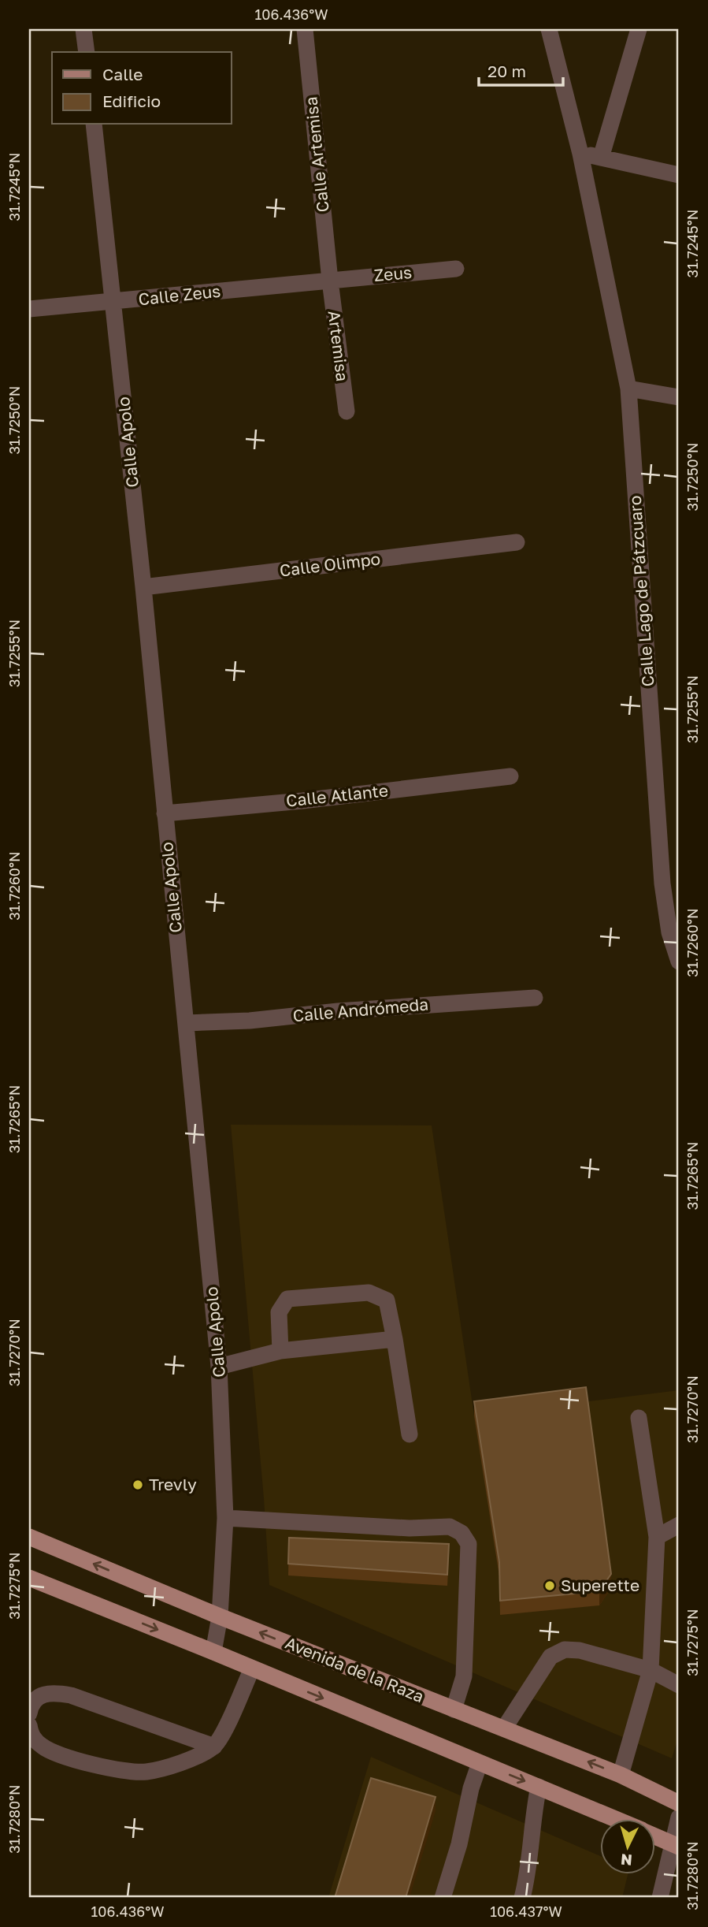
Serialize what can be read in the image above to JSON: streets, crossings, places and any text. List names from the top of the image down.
{
  "streets": {
    "main road": ["Avenida de la Raza"],
    "street": [
      "Calle Artemisa",
      "Zeus",
      "Calle Zeus",
      "Artemisa",
      "Calle Apolo",
      "Calle Olimpo",
      "Calle Lago de Pátzcuaro",
      "Calle Atlante",
      "Calle Andrómeda"
    ]
  },
  "crossings": [
    ["Calle Artemisa", "Zeus"],
    ["Calle Artemisa", "Calle Zeus"],
    ["Calle Artemisa", "Artemisa"],
    ["Zeus", "Calle Zeus"],
    ["Zeus", "Artemisa"],
    ["Calle Zeus", "Artemisa"],
    ["Calle Zeus", "Calle Apolo"],
    ["Calle Apolo", "Calle Olimpo"],
    ["Calle Apolo", "Calle Atlante"],
    ["Calle Apolo", "Calle Andrómeda"],
    ["Calle Apolo", "Avenida de la Raza"]
  ],
  "places": ["Trevly", "Superette"],
  "legend": ["Calle", "Edificio"],
  "scale_bar": "20 m",
  "north": "bottom",
  "coordinates": [
    "106.436°W",
    "31.7245°N",
    "31.7250°N",
    "31.7255°N",
    "31.7260°N",
    "31.7265°N",
    "31.7270°N",
    "31.7275°N",
    "31.7280°N",
    "106.437°W"
  ]
}
